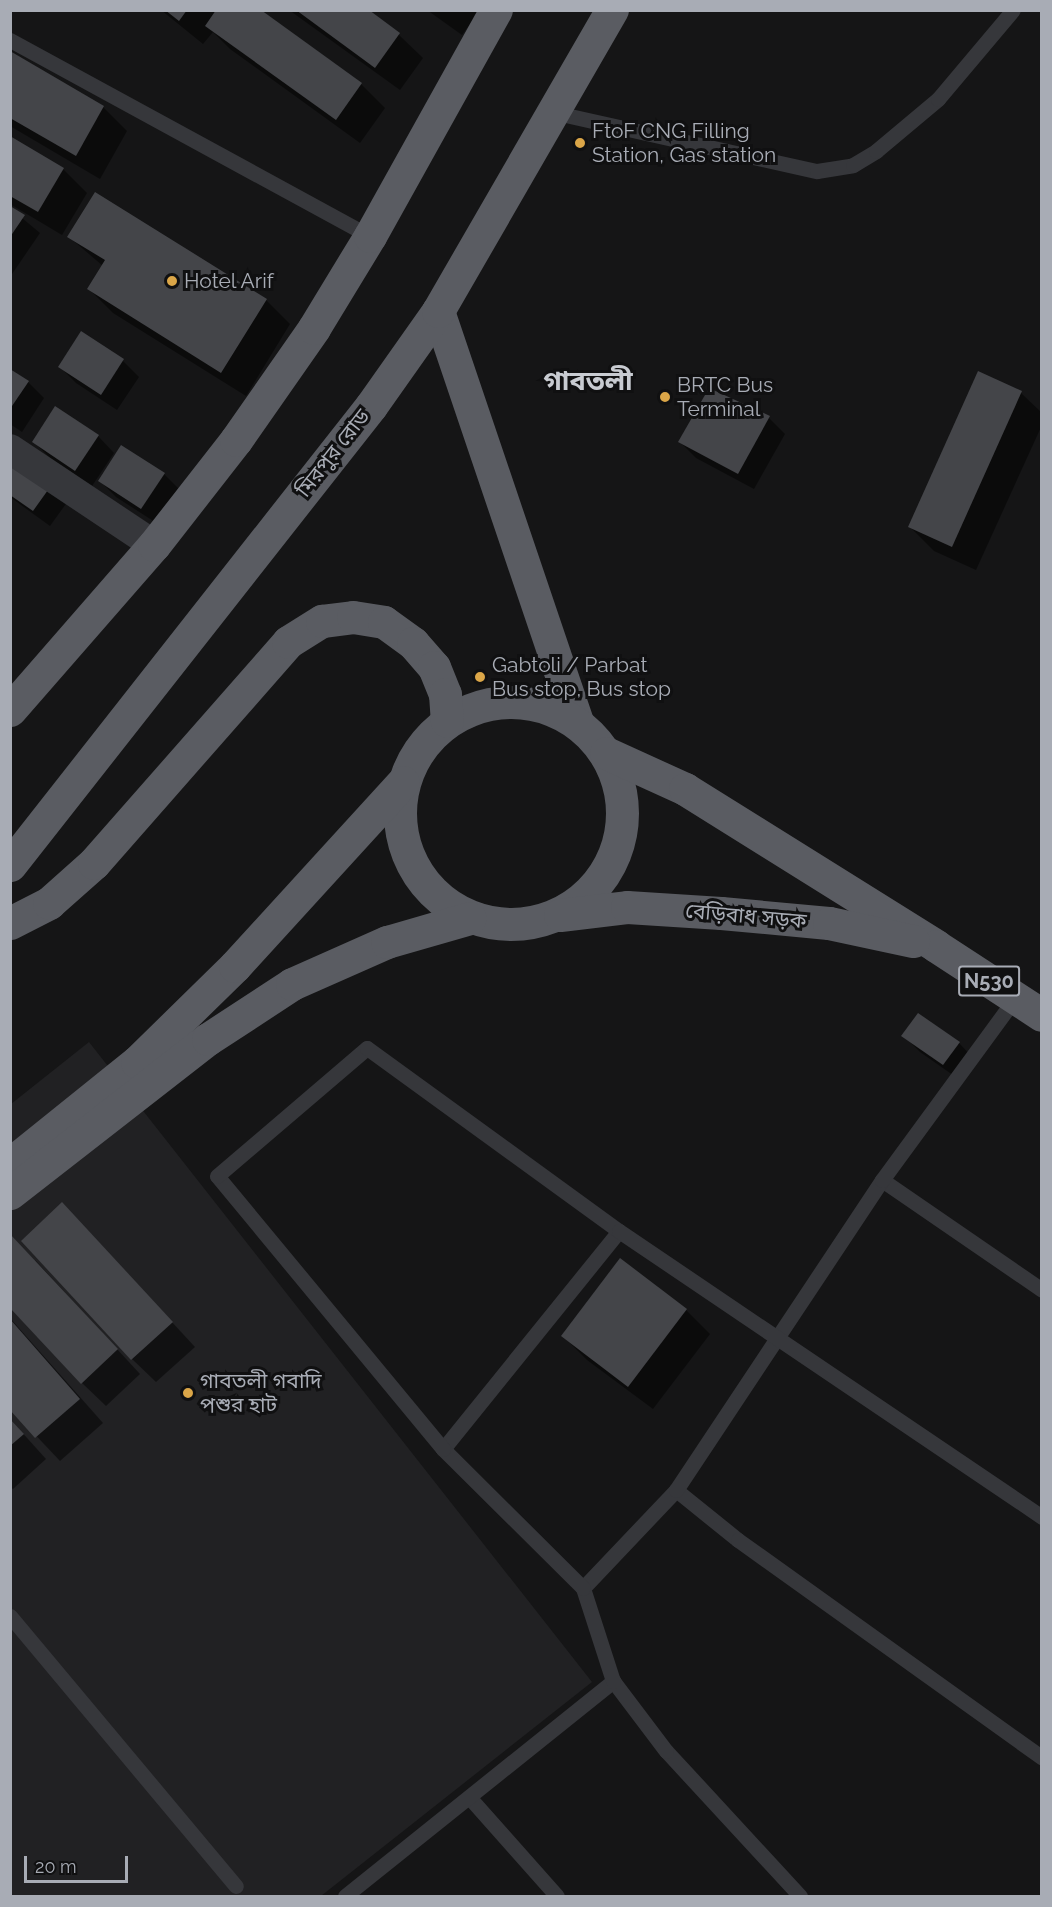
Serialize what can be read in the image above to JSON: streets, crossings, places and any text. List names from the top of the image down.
{
  "streets": {
    "highway": ["মিরপুর রোড", "বেড়িবাধ সড়ক", "N530"]
  },
  "districts": ["গাবতলী"],
  "places": [
    "FtoF CNG Filling Station, Gas station",
    "Hotel Arif",
    "BRTC Bus Terminal",
    "Gabtoli / Parbat Bus stop, Bus stop",
    "গাবতলী গবাদি পশুর হাট"
  ],
  "scale_bar": "20 m"
}
